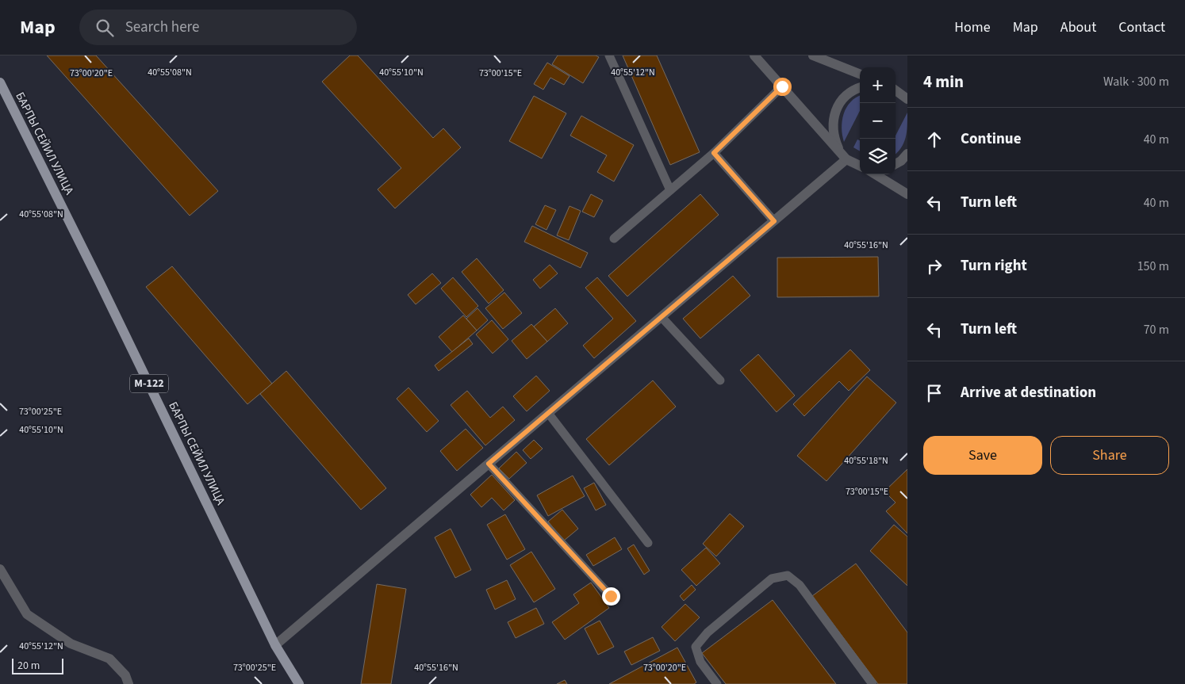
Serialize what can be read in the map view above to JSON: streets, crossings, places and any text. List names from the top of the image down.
{
  "streets": {
    "main road": ["БАРПЫ СЕЙИЛ УЛИЦА", "М-122"]
  },
  "scale_bar": "20 m",
  "page": {
    "header": "Map",
    "search": "Search here",
    "nav": [
      "Home",
      "Map",
      "About",
      "Contact"
    ],
    "heading": ["4 min", "Walk · 300 m"],
    "map_buttons": ["+", "−"],
    "list": [
      ["Continue", "40 m"],
      ["Turn left", "40 m"],
      ["Turn right", "150 m"],
      ["Turn left", "70 m"],
      "Arrive at destination"
    ],
    "buttons": ["Save", "Share"],
    "scale": "20 m"
  },
  "coordinates": [
    "40°55'08\"N",
    "40°55'10\"N",
    "40°55'12\"N",
    "73°00'20\"E",
    "73°00'15\"E",
    "40°55'16\"N",
    "73°00'25\"E",
    "40°55'18\"N"
  ]
}
